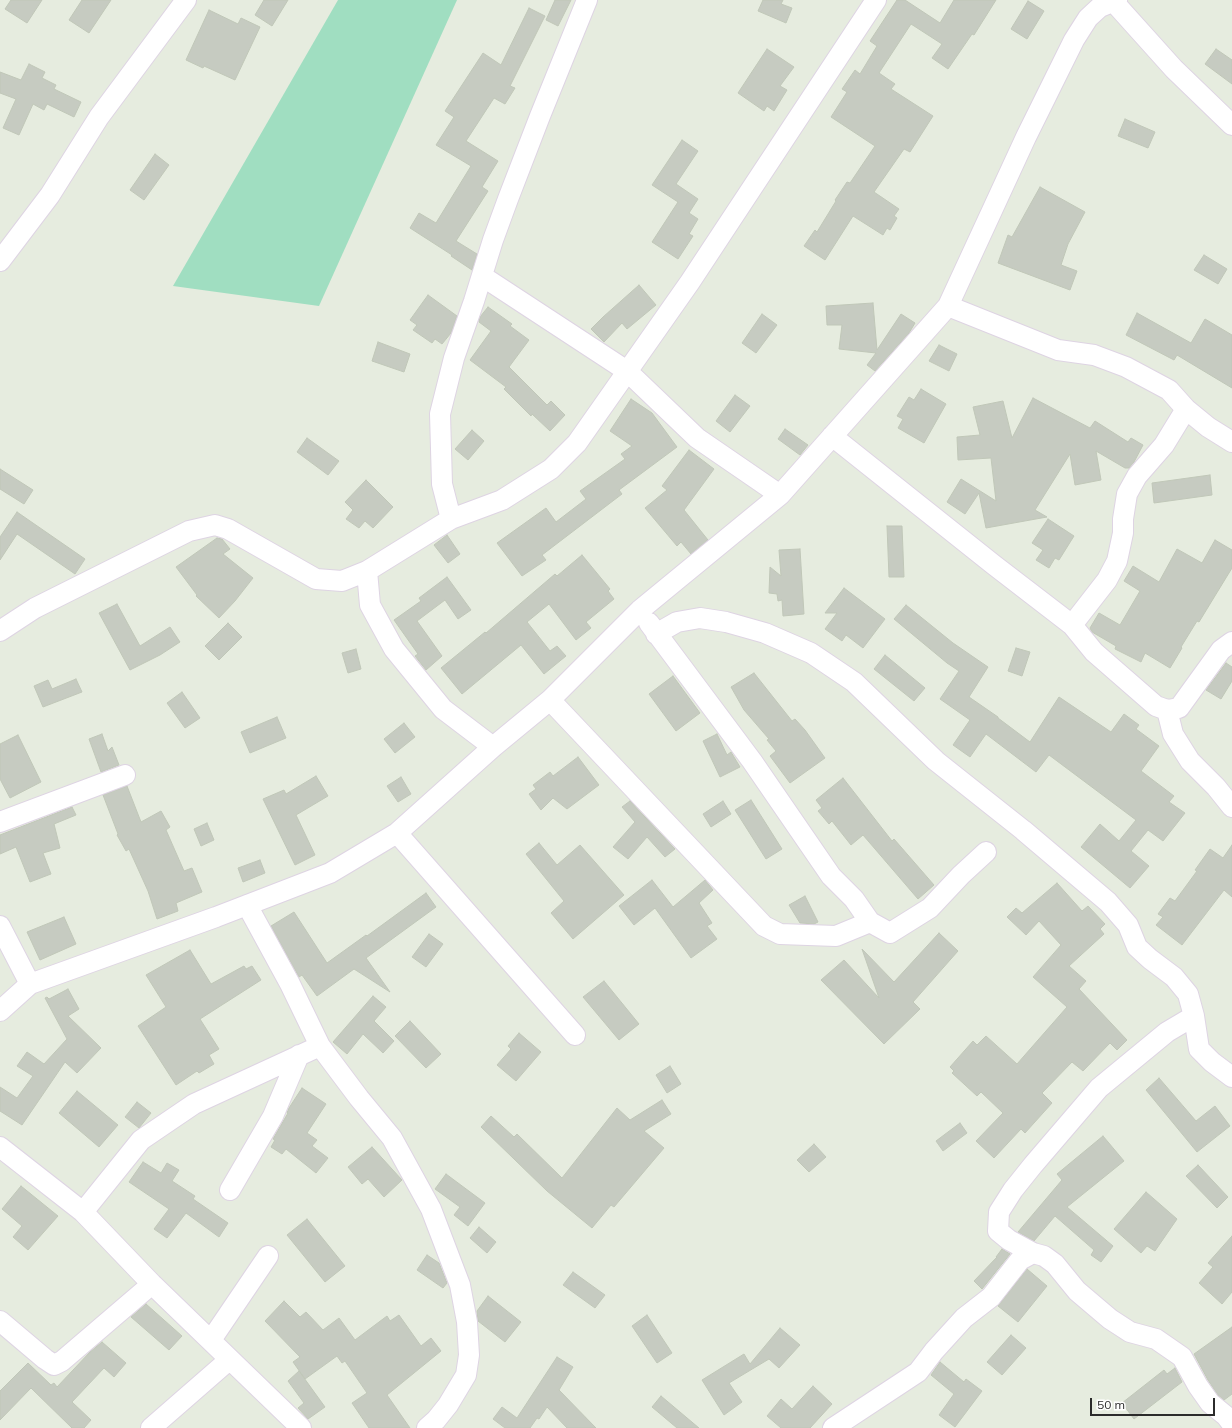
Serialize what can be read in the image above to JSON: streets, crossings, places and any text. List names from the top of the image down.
{
  "scale_bar": "50 m"
}
